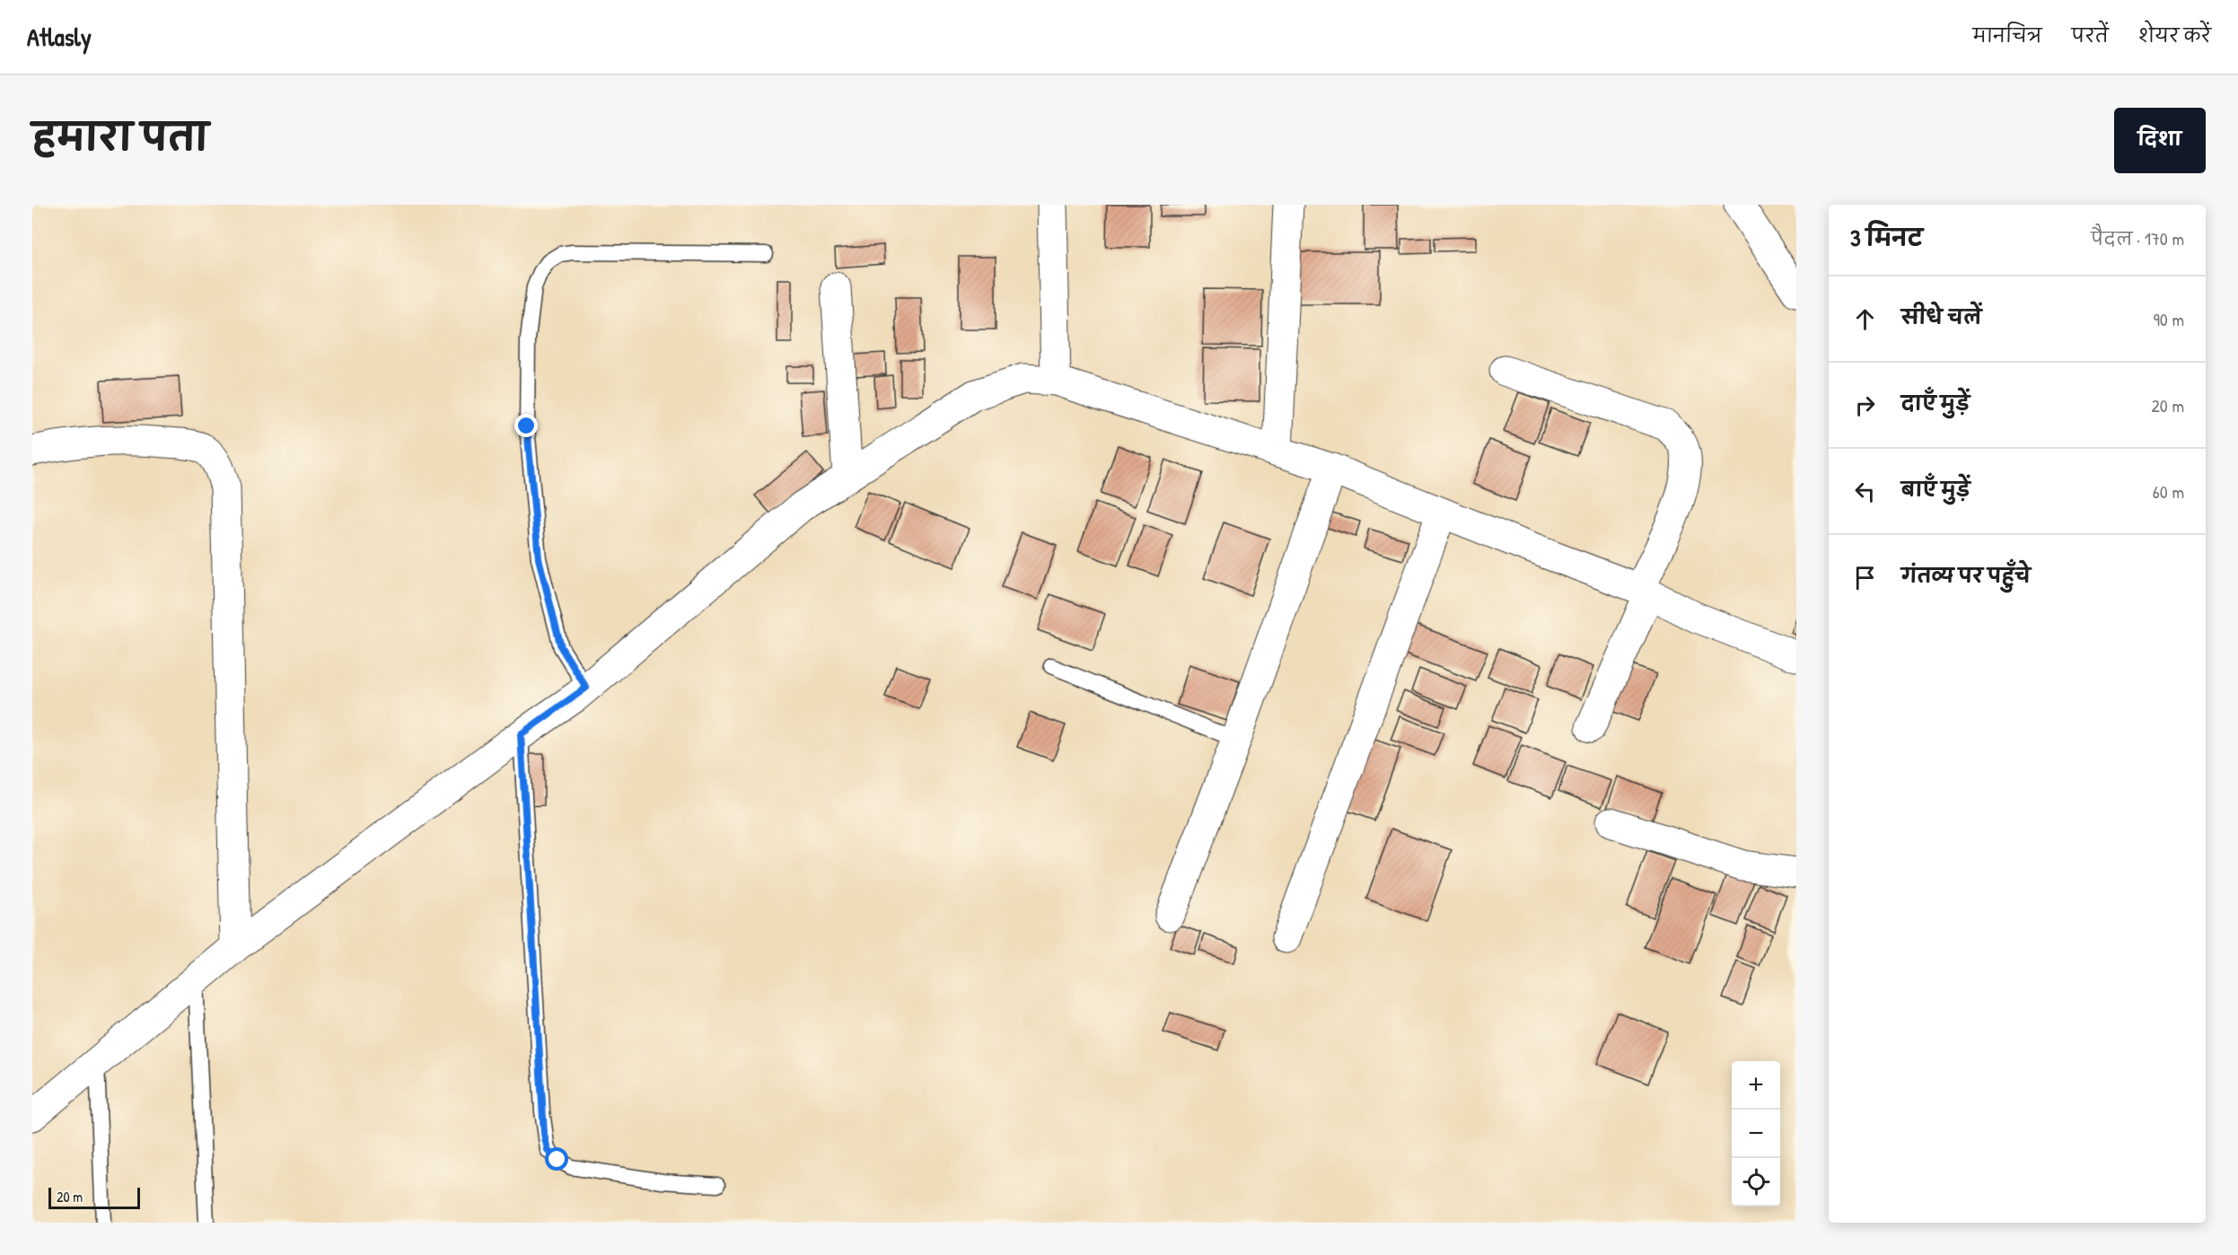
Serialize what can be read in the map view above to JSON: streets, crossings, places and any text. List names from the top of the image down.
{
  "scale_bar": "20 m",
  "page": {
    "header": "Atlasly",
    "nav": ["मानचित्र", "परतें", "शेयर करें"],
    "title": "हमारा पता",
    "buttons": "दिशा",
    "heading": ["3 मिनट", "पैदल · 170 m"],
    "list": [
      ["सीधे चलें", "90 m"],
      ["दाएँ मुड़ें", "20 m"],
      ["बाएँ मुड़ें", "60 m"],
      "गंतव्य पर पहुँचे"
    ],
    "map_buttons": ["+", "−"],
    "scale": "20 m"
  }
}
